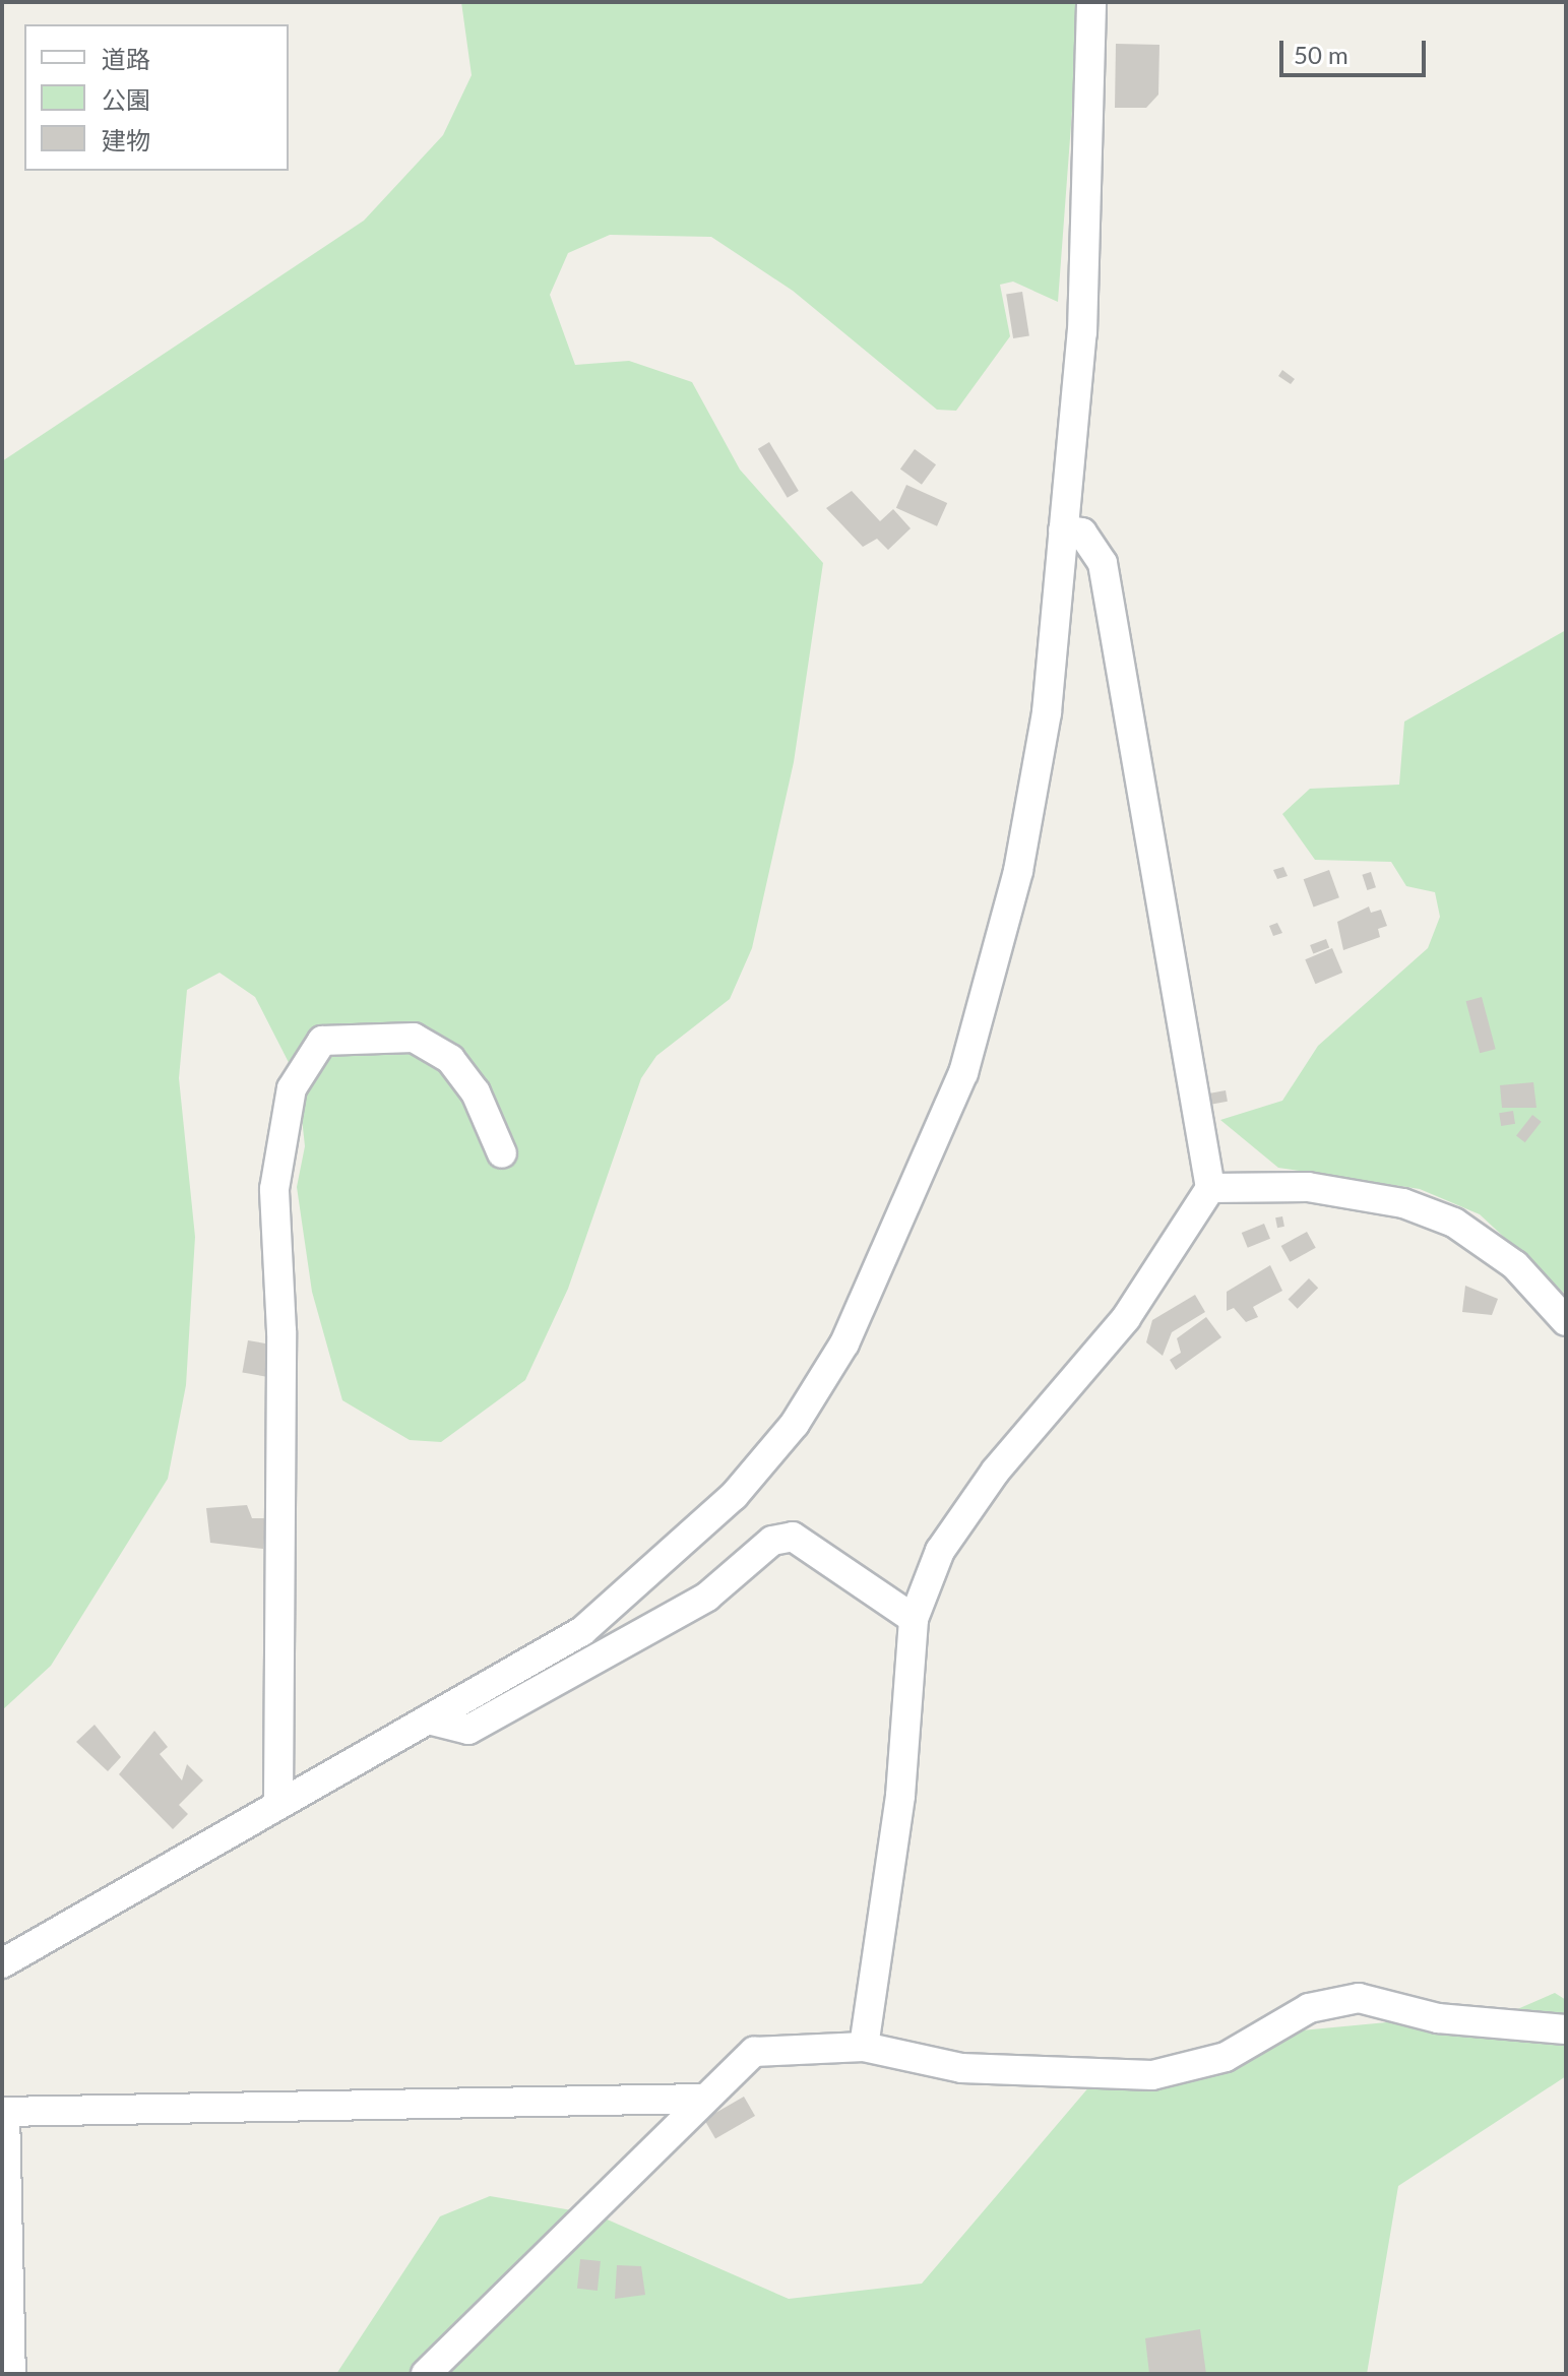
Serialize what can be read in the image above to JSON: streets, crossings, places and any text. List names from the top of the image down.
{
  "legend": ["道路", "公園", "建物"],
  "scale_bar": "50 m"
}
